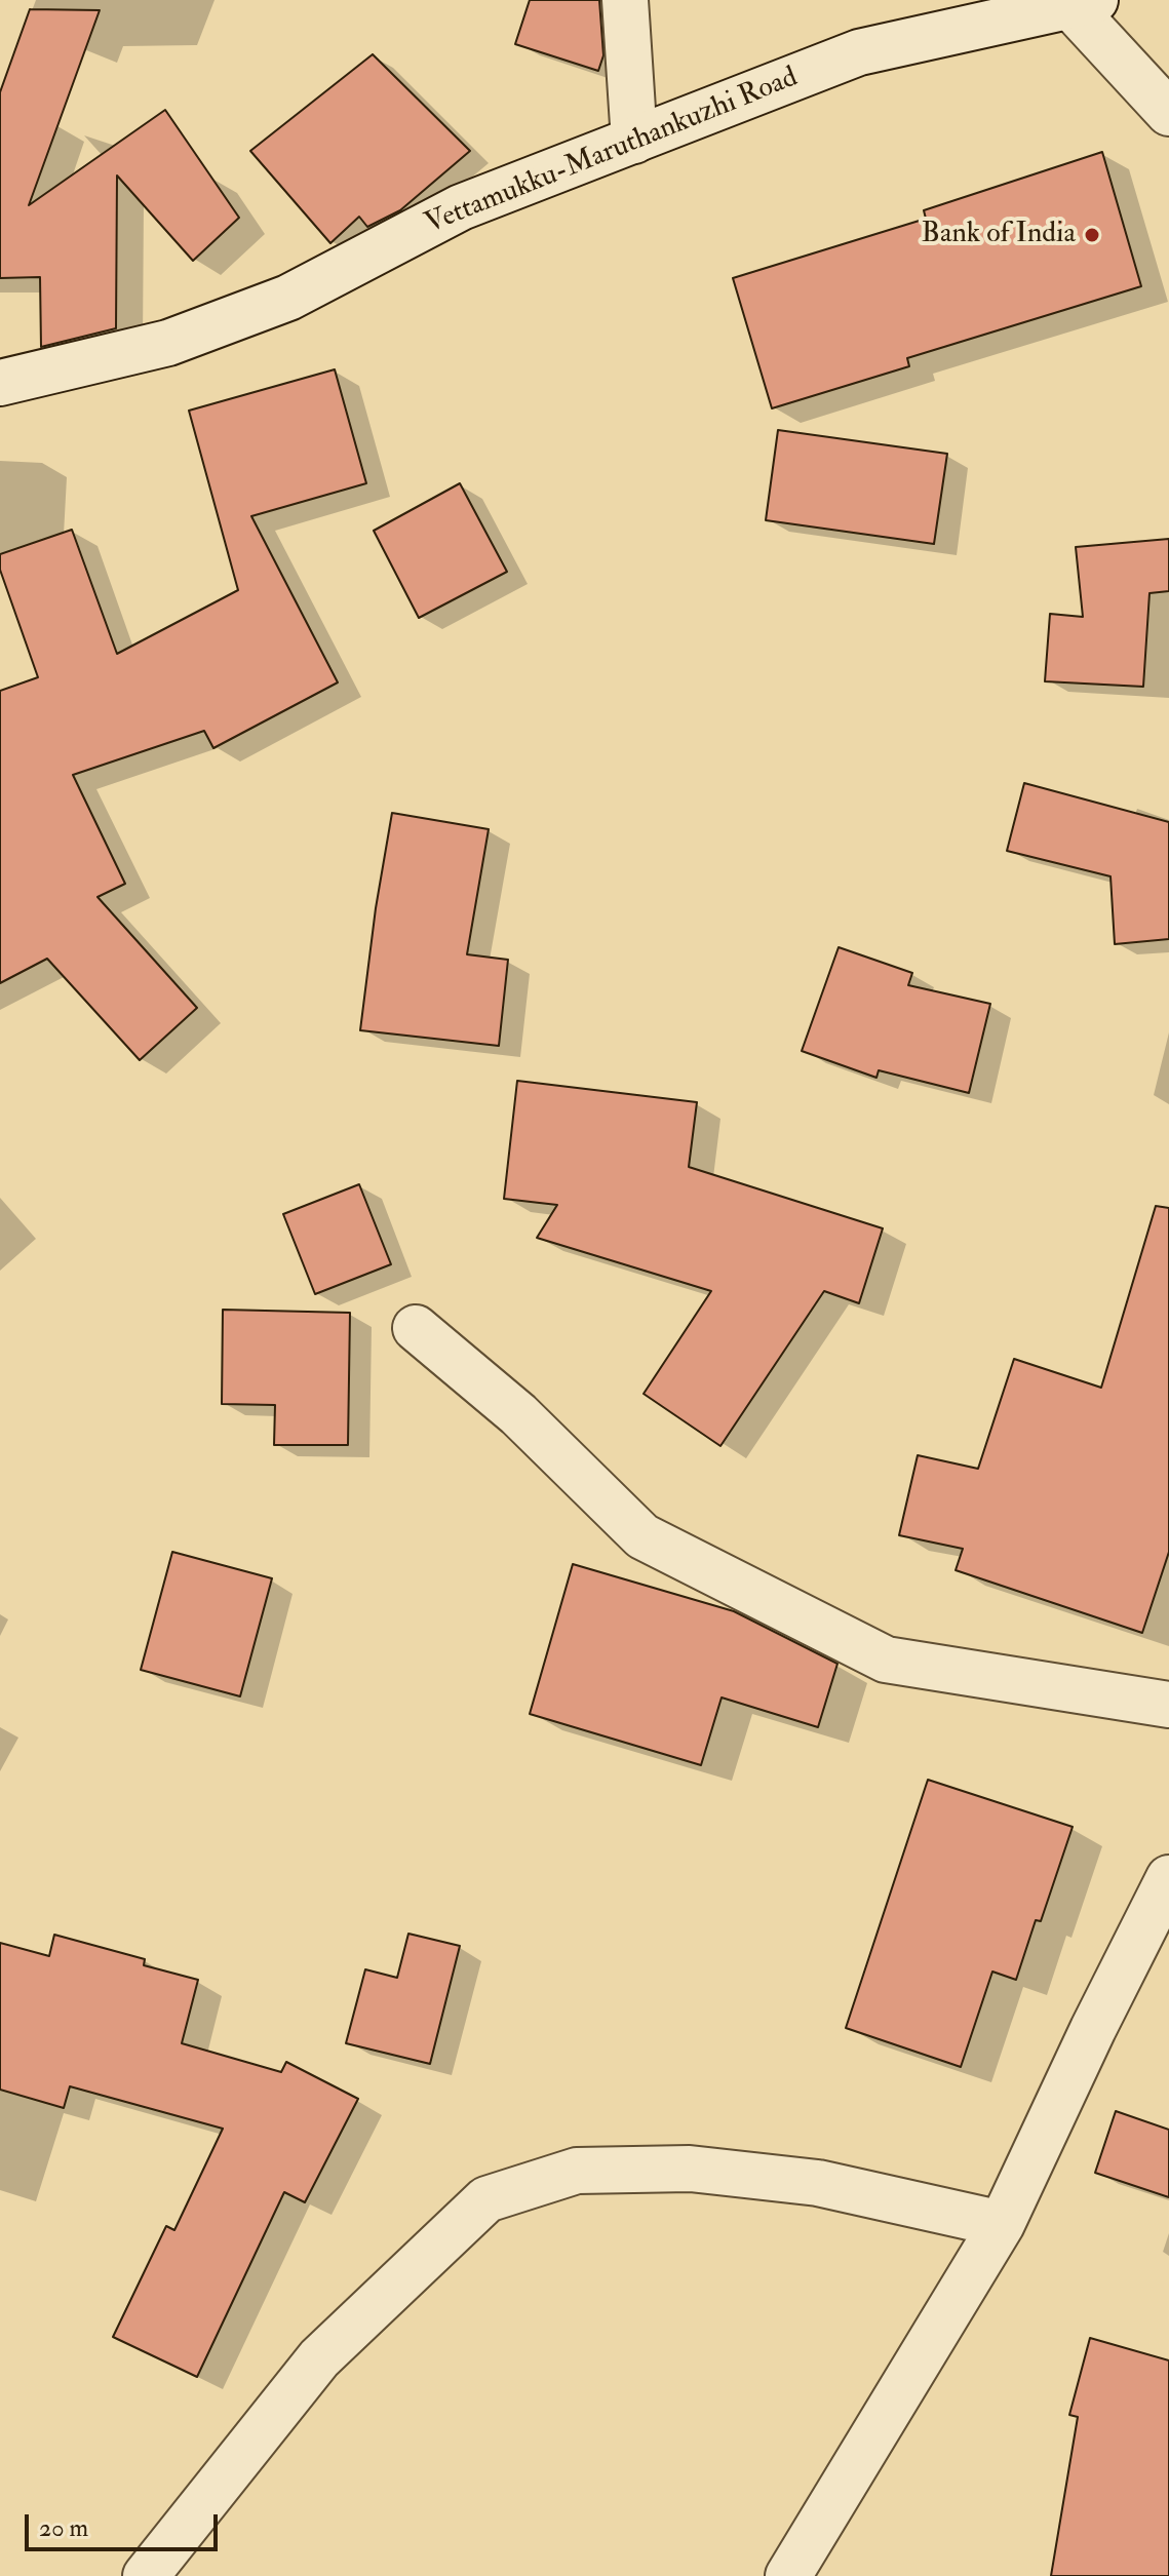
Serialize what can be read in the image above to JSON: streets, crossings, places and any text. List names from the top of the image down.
{
  "streets": {
    "street": ["Vettamukku-Maruthankuzhi Road"]
  },
  "places": ["Bank of India"],
  "scale_bar": "20 m"
}
